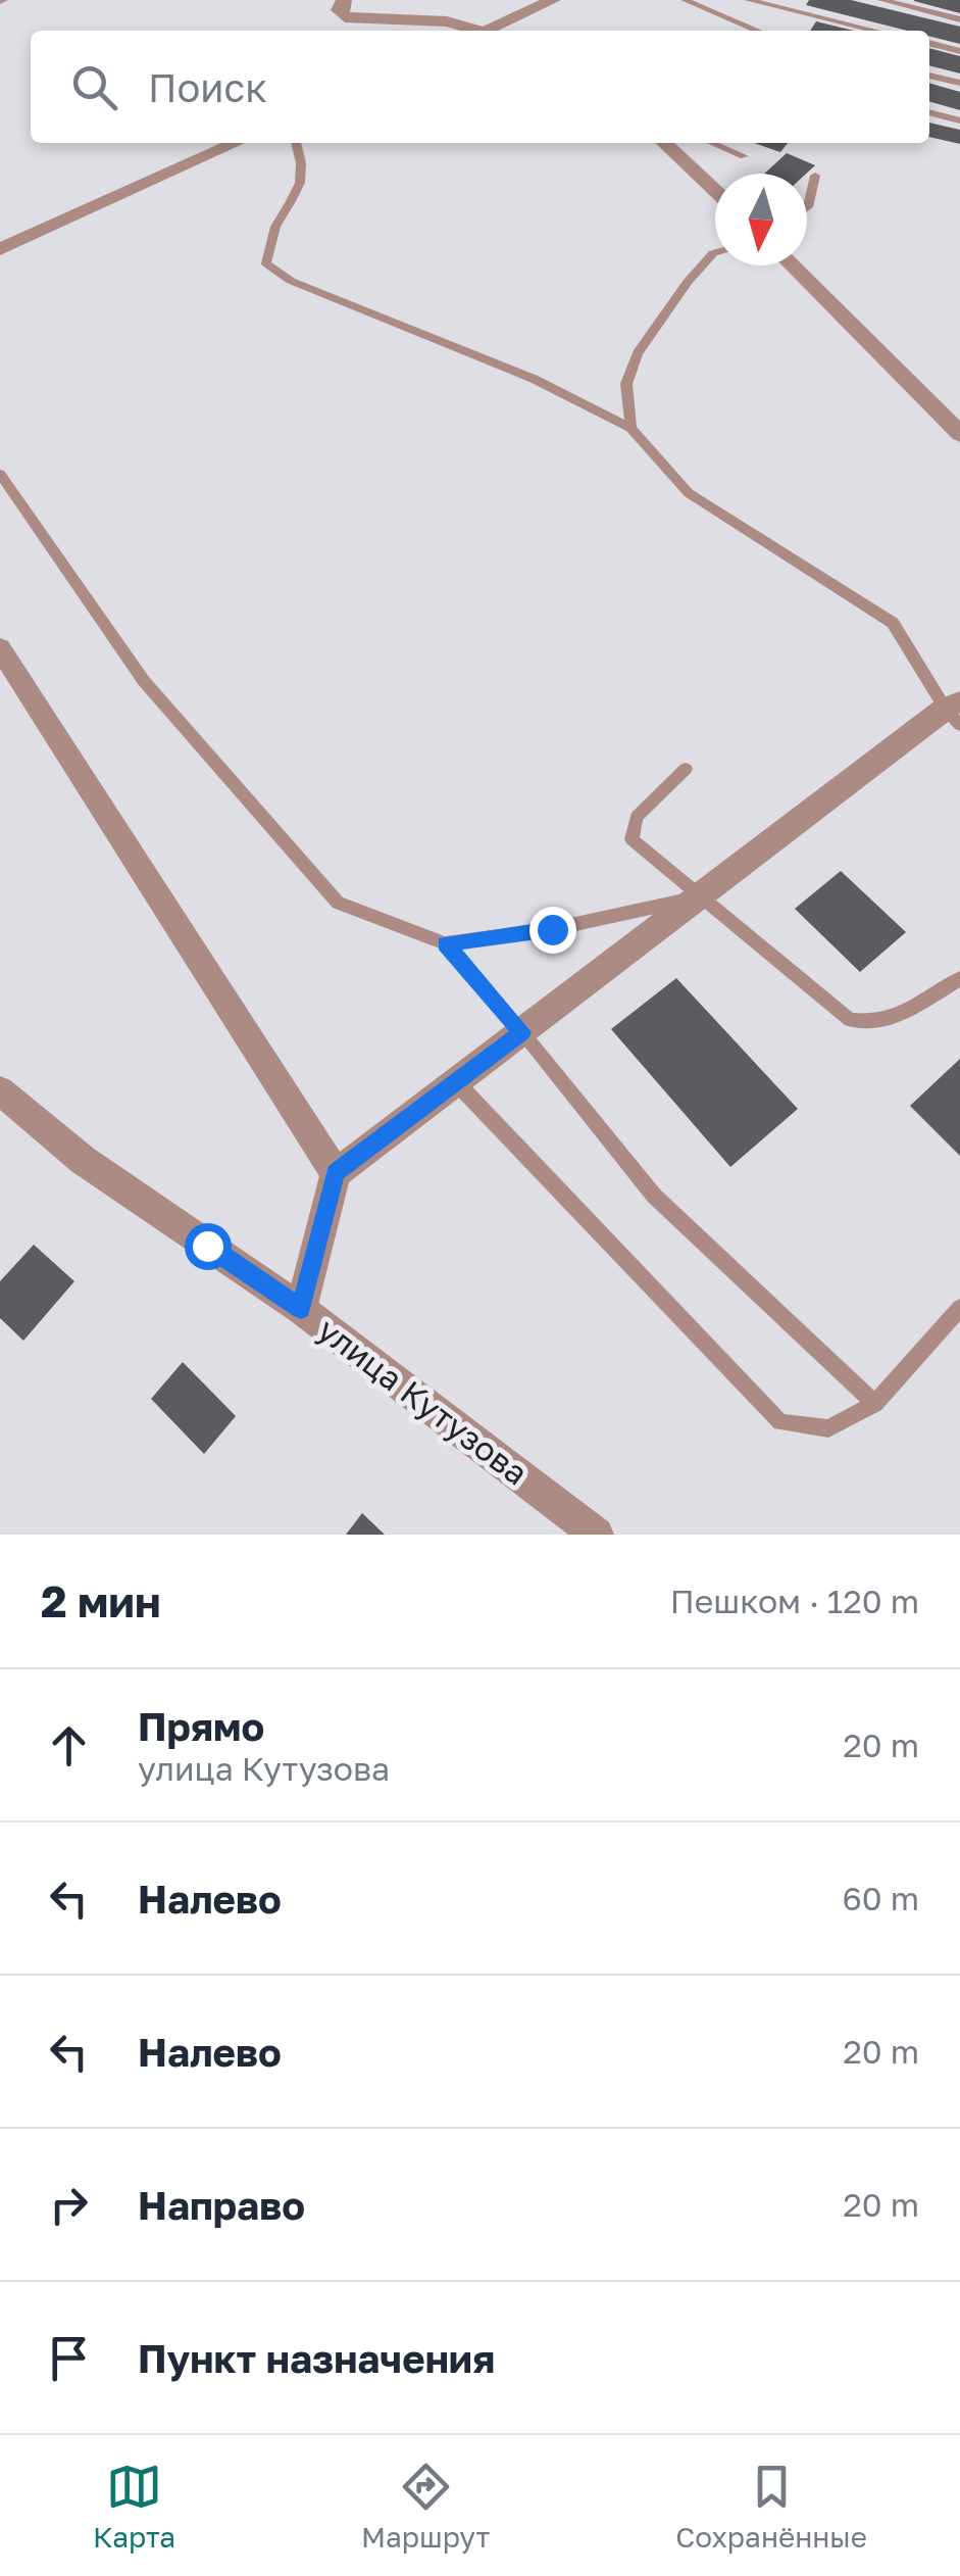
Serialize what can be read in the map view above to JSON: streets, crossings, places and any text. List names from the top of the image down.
{
  "streets": {
    "street": ["улица Кутузова"]
  },
  "north": "bottom",
  "page": {
    "search": "Поиск",
    "heading": ["2 мин", "Пешком · 120 m"],
    "list": [
      ["Прямо", "улица Кутузова", "20 m"],
      ["Налево", "60 m"],
      ["Налево", "20 m"],
      ["Направо", "20 m"],
      "Пункт назначения"
    ],
    "nav": ["Карта", "Маршрут", "Сохранённые"]
  }
}
